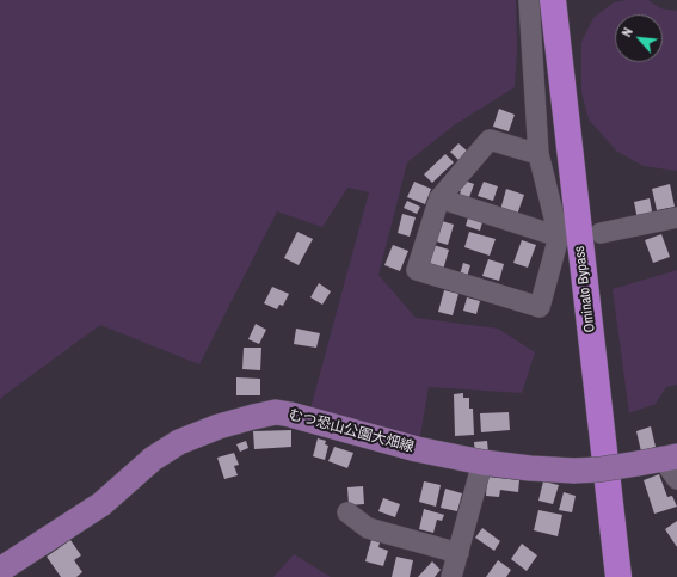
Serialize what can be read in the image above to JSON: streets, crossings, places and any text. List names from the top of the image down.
{
  "streets": {
    "highway": ["Ominato Bypass"],
    "main road": ["むつ恐山公園大畑線"]
  },
  "north": "top left"
}
